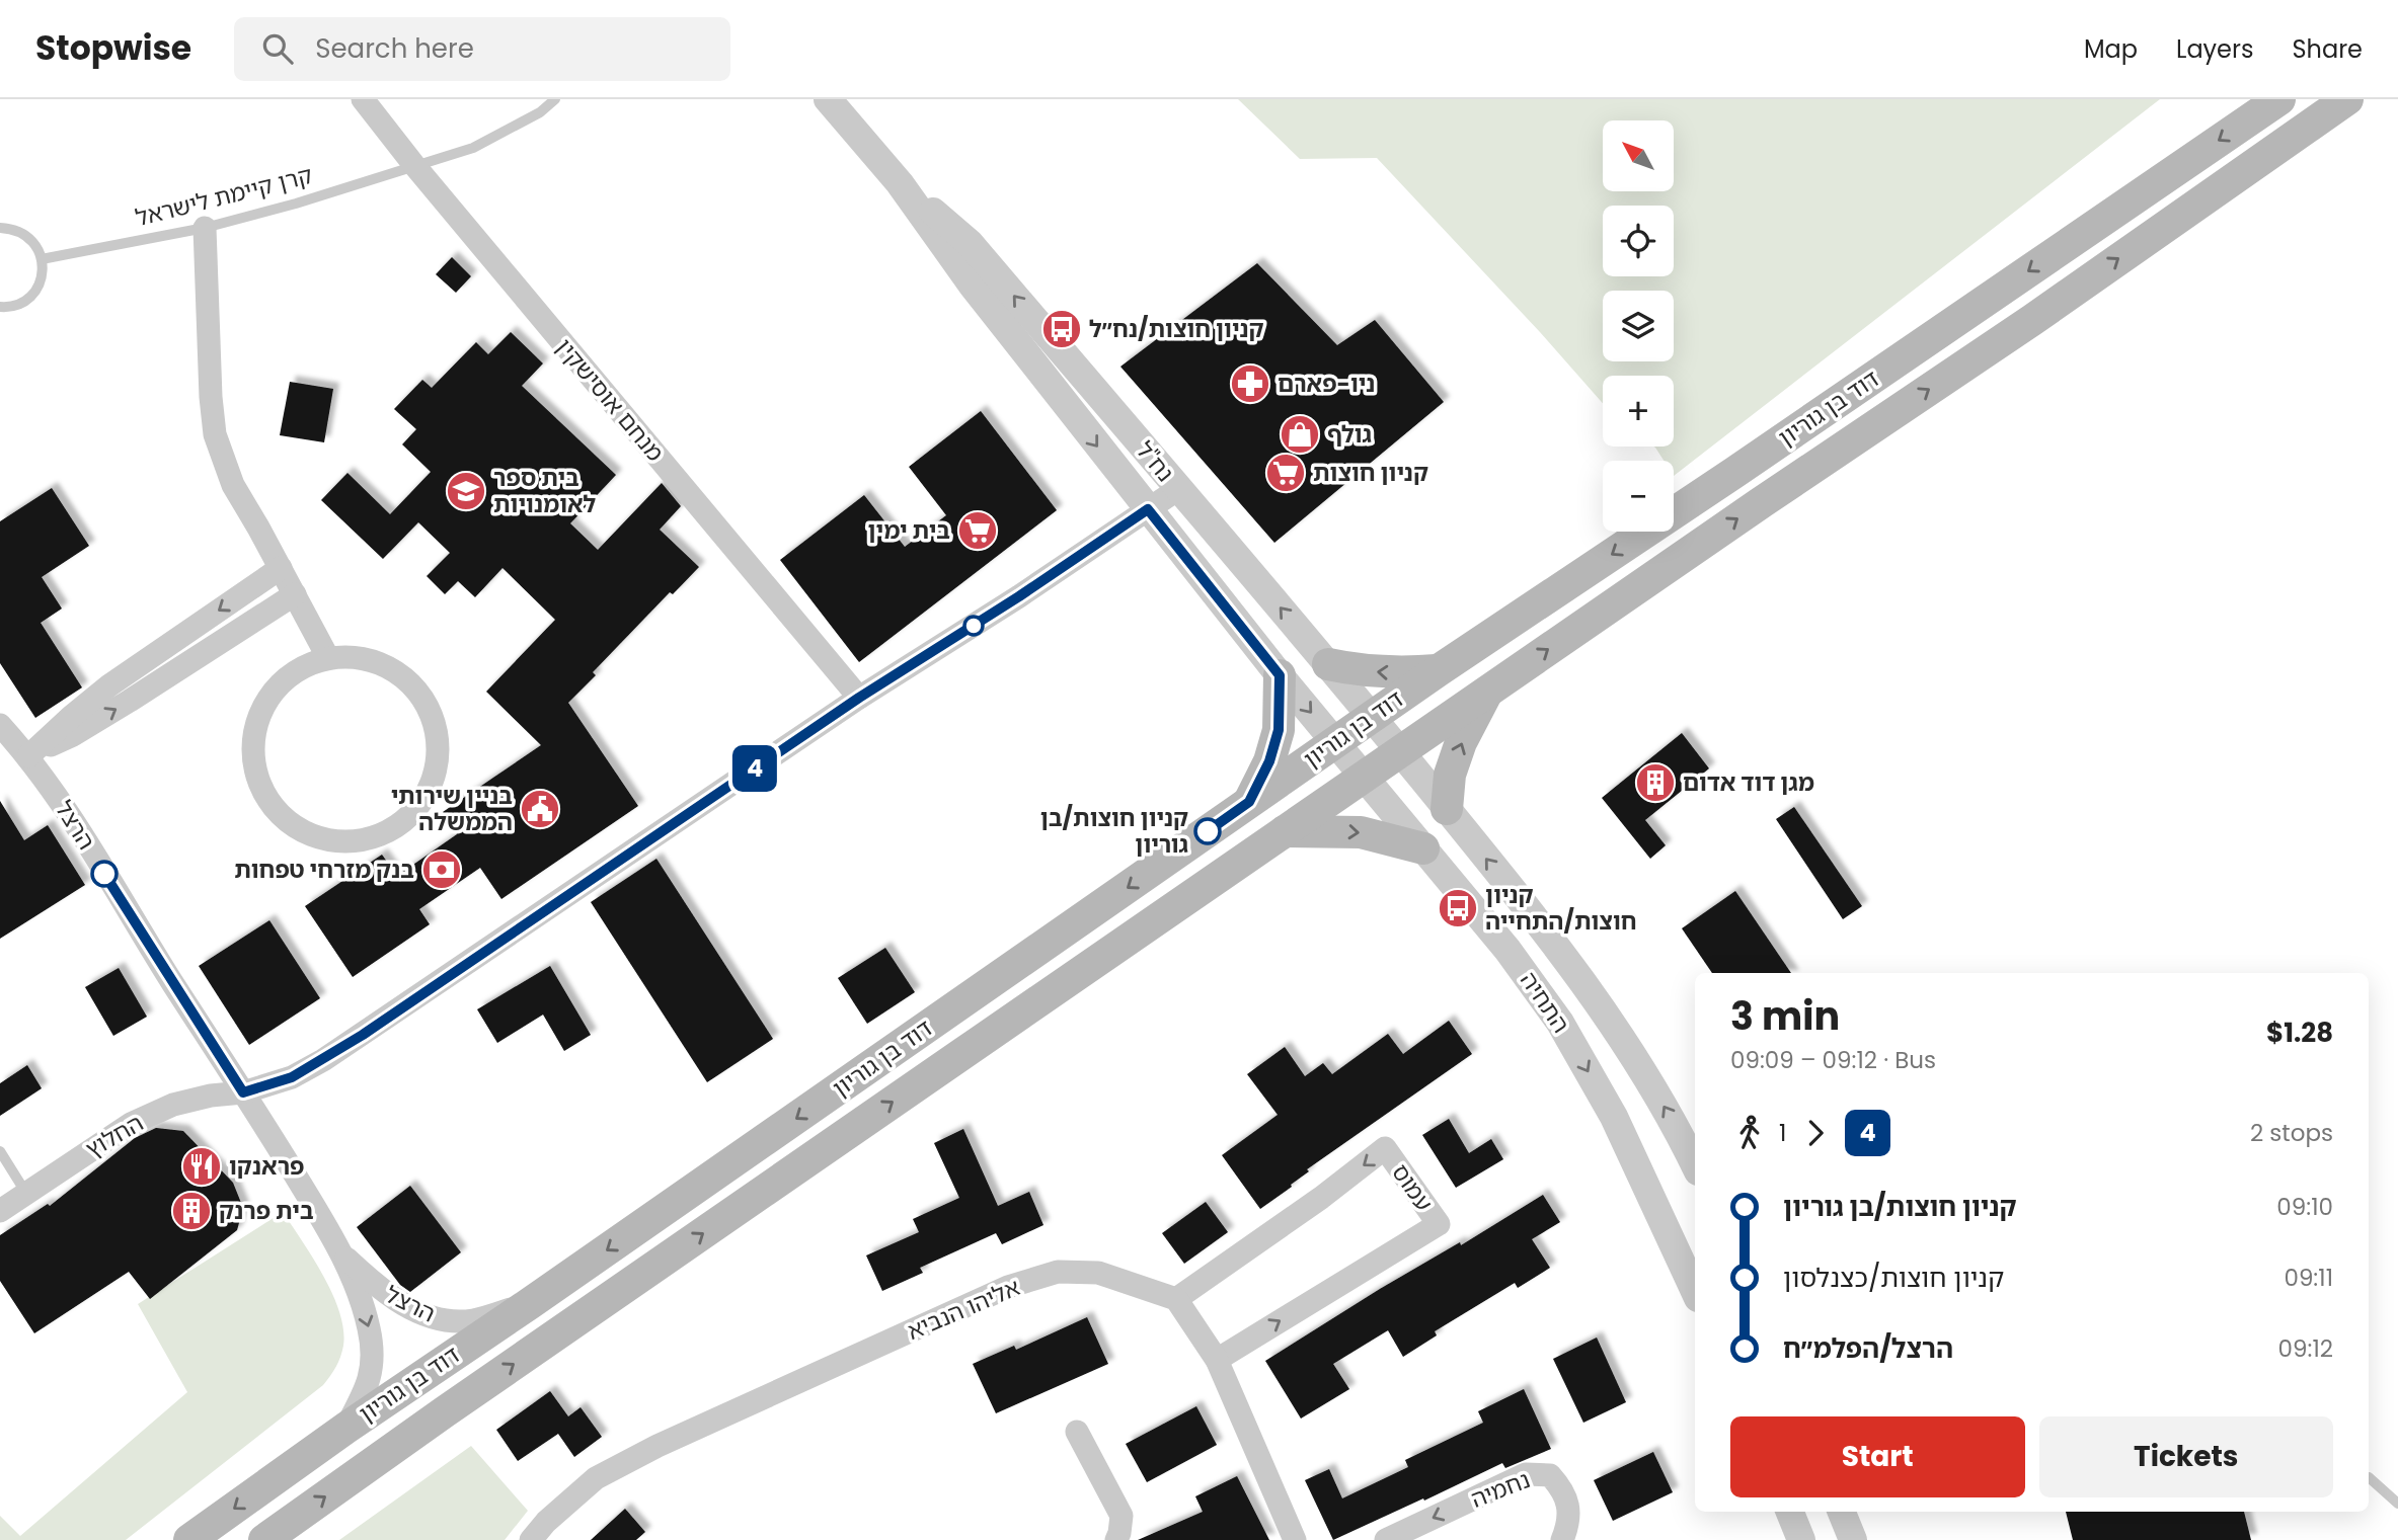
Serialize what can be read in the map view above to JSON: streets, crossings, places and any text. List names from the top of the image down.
{
  "streets": {
    "main road": ["דוד בן גוריון"],
    "street": [
      "מנחם אוסישקין",
      "נח\"ל",
      "הרצל",
      "התחיה",
      "החלוץ",
      "עמוס",
      "אליהו הנביא",
      "נחמיה"
    ],
    "lane": ["קרן קיימת לישראל"]
  },
  "crossings": [
    ["קרן קיימת לישראל", "מנחם אוסישקין"],
    ["מנחם אוסישקין", "החלוץ"],
    ["דוד בן גוריון", "נח\"ל"],
    ["דוד בן גוריון", "הרצל"],
    ["דוד בן גוריון", "התחיה"],
    ["נח\"ל", "התחיה"],
    ["נח\"ל", "החלוץ"],
    ["הרצל", "החלוץ"],
    ["עמוס", "אליהו הנביא"]
  ],
  "places": {
    "bus stop": ["קניון חוצות/נח״ל", "קניון חוצות/התחייה"],
    "pharmacy": ["ניו-פארם"],
    "shop": ["גולף"],
    "supermarket": ["קניון חוצות", "בית ימין"],
    "school or university": ["בית ספר לאומנויות"],
    "building": ["מגן דוד אדום", "בית פרנק"],
    "public building": ["בניין שירותי הממשלה"],
    "other": ["קניון חוצות/בן גוריון"],
    "bank": ["בנק מזרחי טפחות"],
    "restaurant": ["פראנקו"]
  },
  "lines": ["bus line 4"],
  "north": "top left",
  "page": {
    "header": "Stopwise",
    "search": "Search here",
    "nav": ["Map", "Layers", "Share"],
    "on_map": "4",
    "map_buttons": ["+", "−"],
    "heading": ["3 min", "09:09 – 09:12 · Bus", "$1.28"],
    "legs": ["1", "4", "2 stops"],
    "list": [
      {
        "name": "קניון חוצות/בן גוריון",
        "value": "09:10"
      },
      {
        "name": "קניון חוצות/כצנלסון",
        "value": "09:11"
      },
      {
        "name": "הרצל/הפלמ״ח",
        "value": "09:12"
      }
    ],
    "buttons": ["Start", "Tickets"]
  }
}
